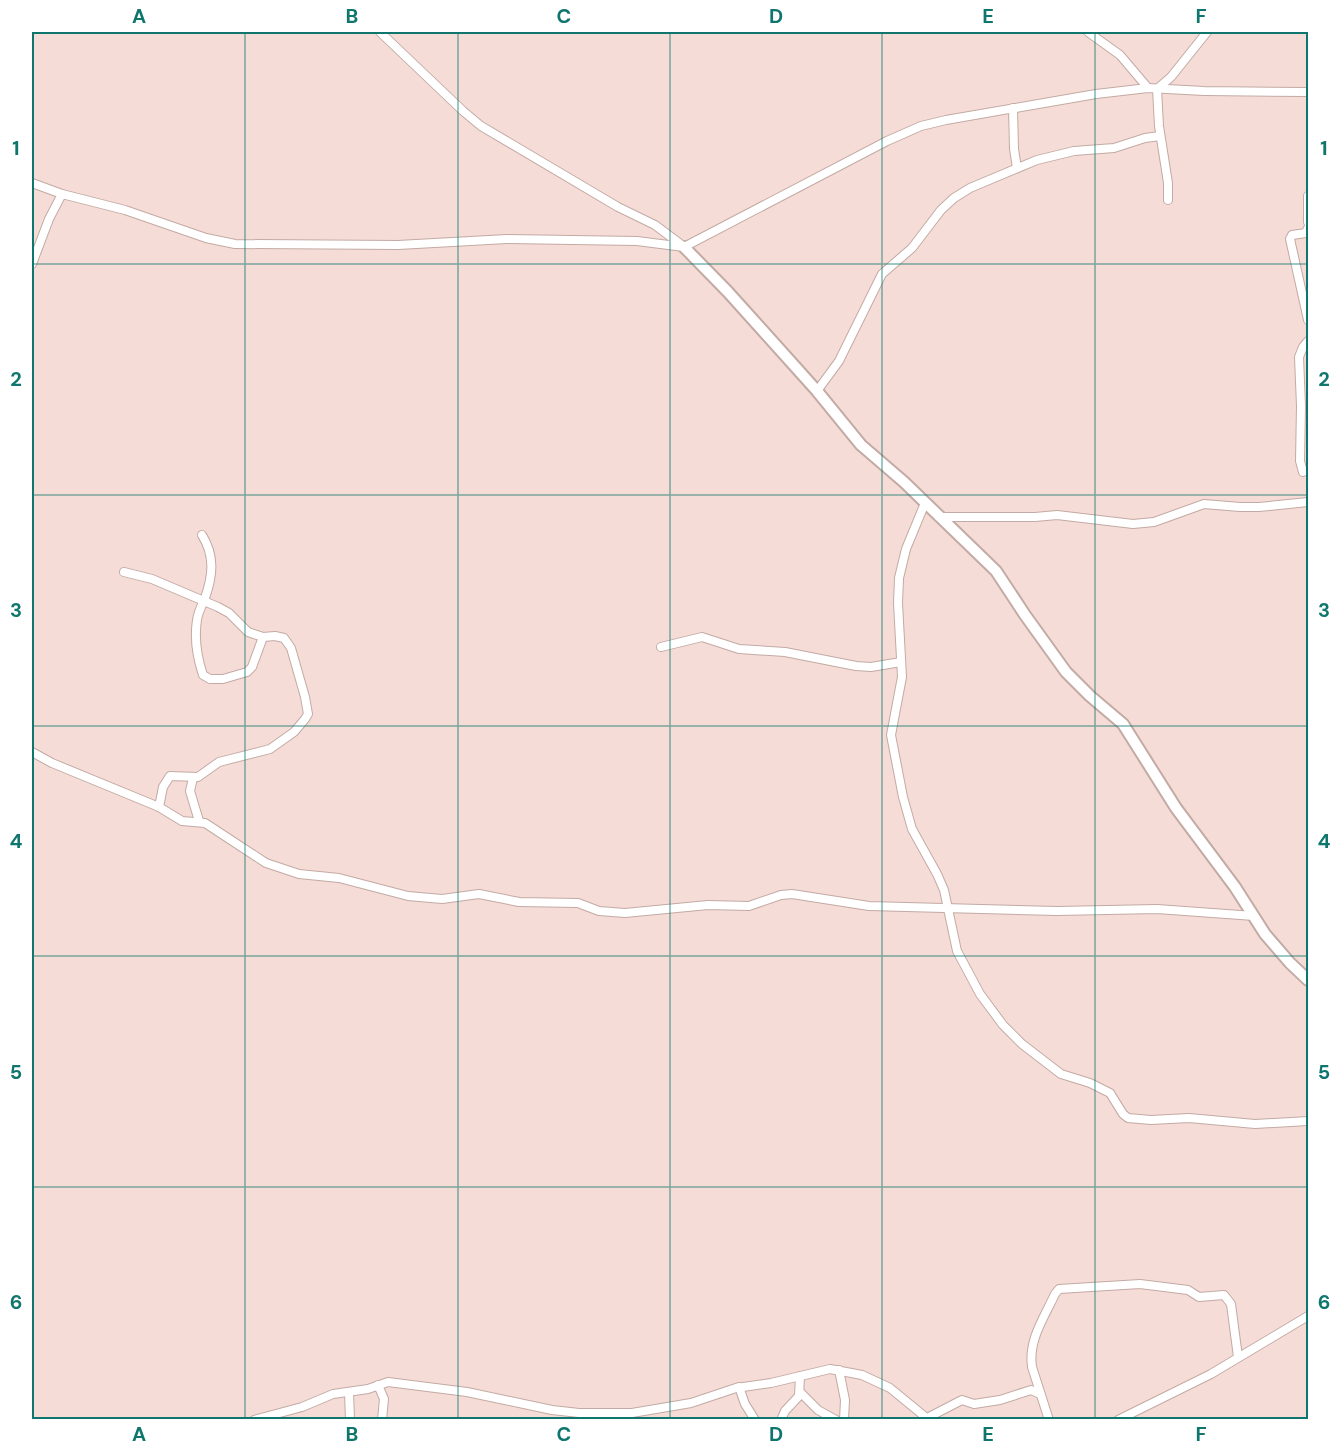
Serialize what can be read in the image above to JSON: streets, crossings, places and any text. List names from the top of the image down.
{
  "grid": {
    "columns": [
      "A",
      "B",
      "C",
      "D",
      "E",
      "F"
    ],
    "rows": [
      "1",
      "2",
      "3",
      "4",
      "5",
      "6"
    ]
  }
}
